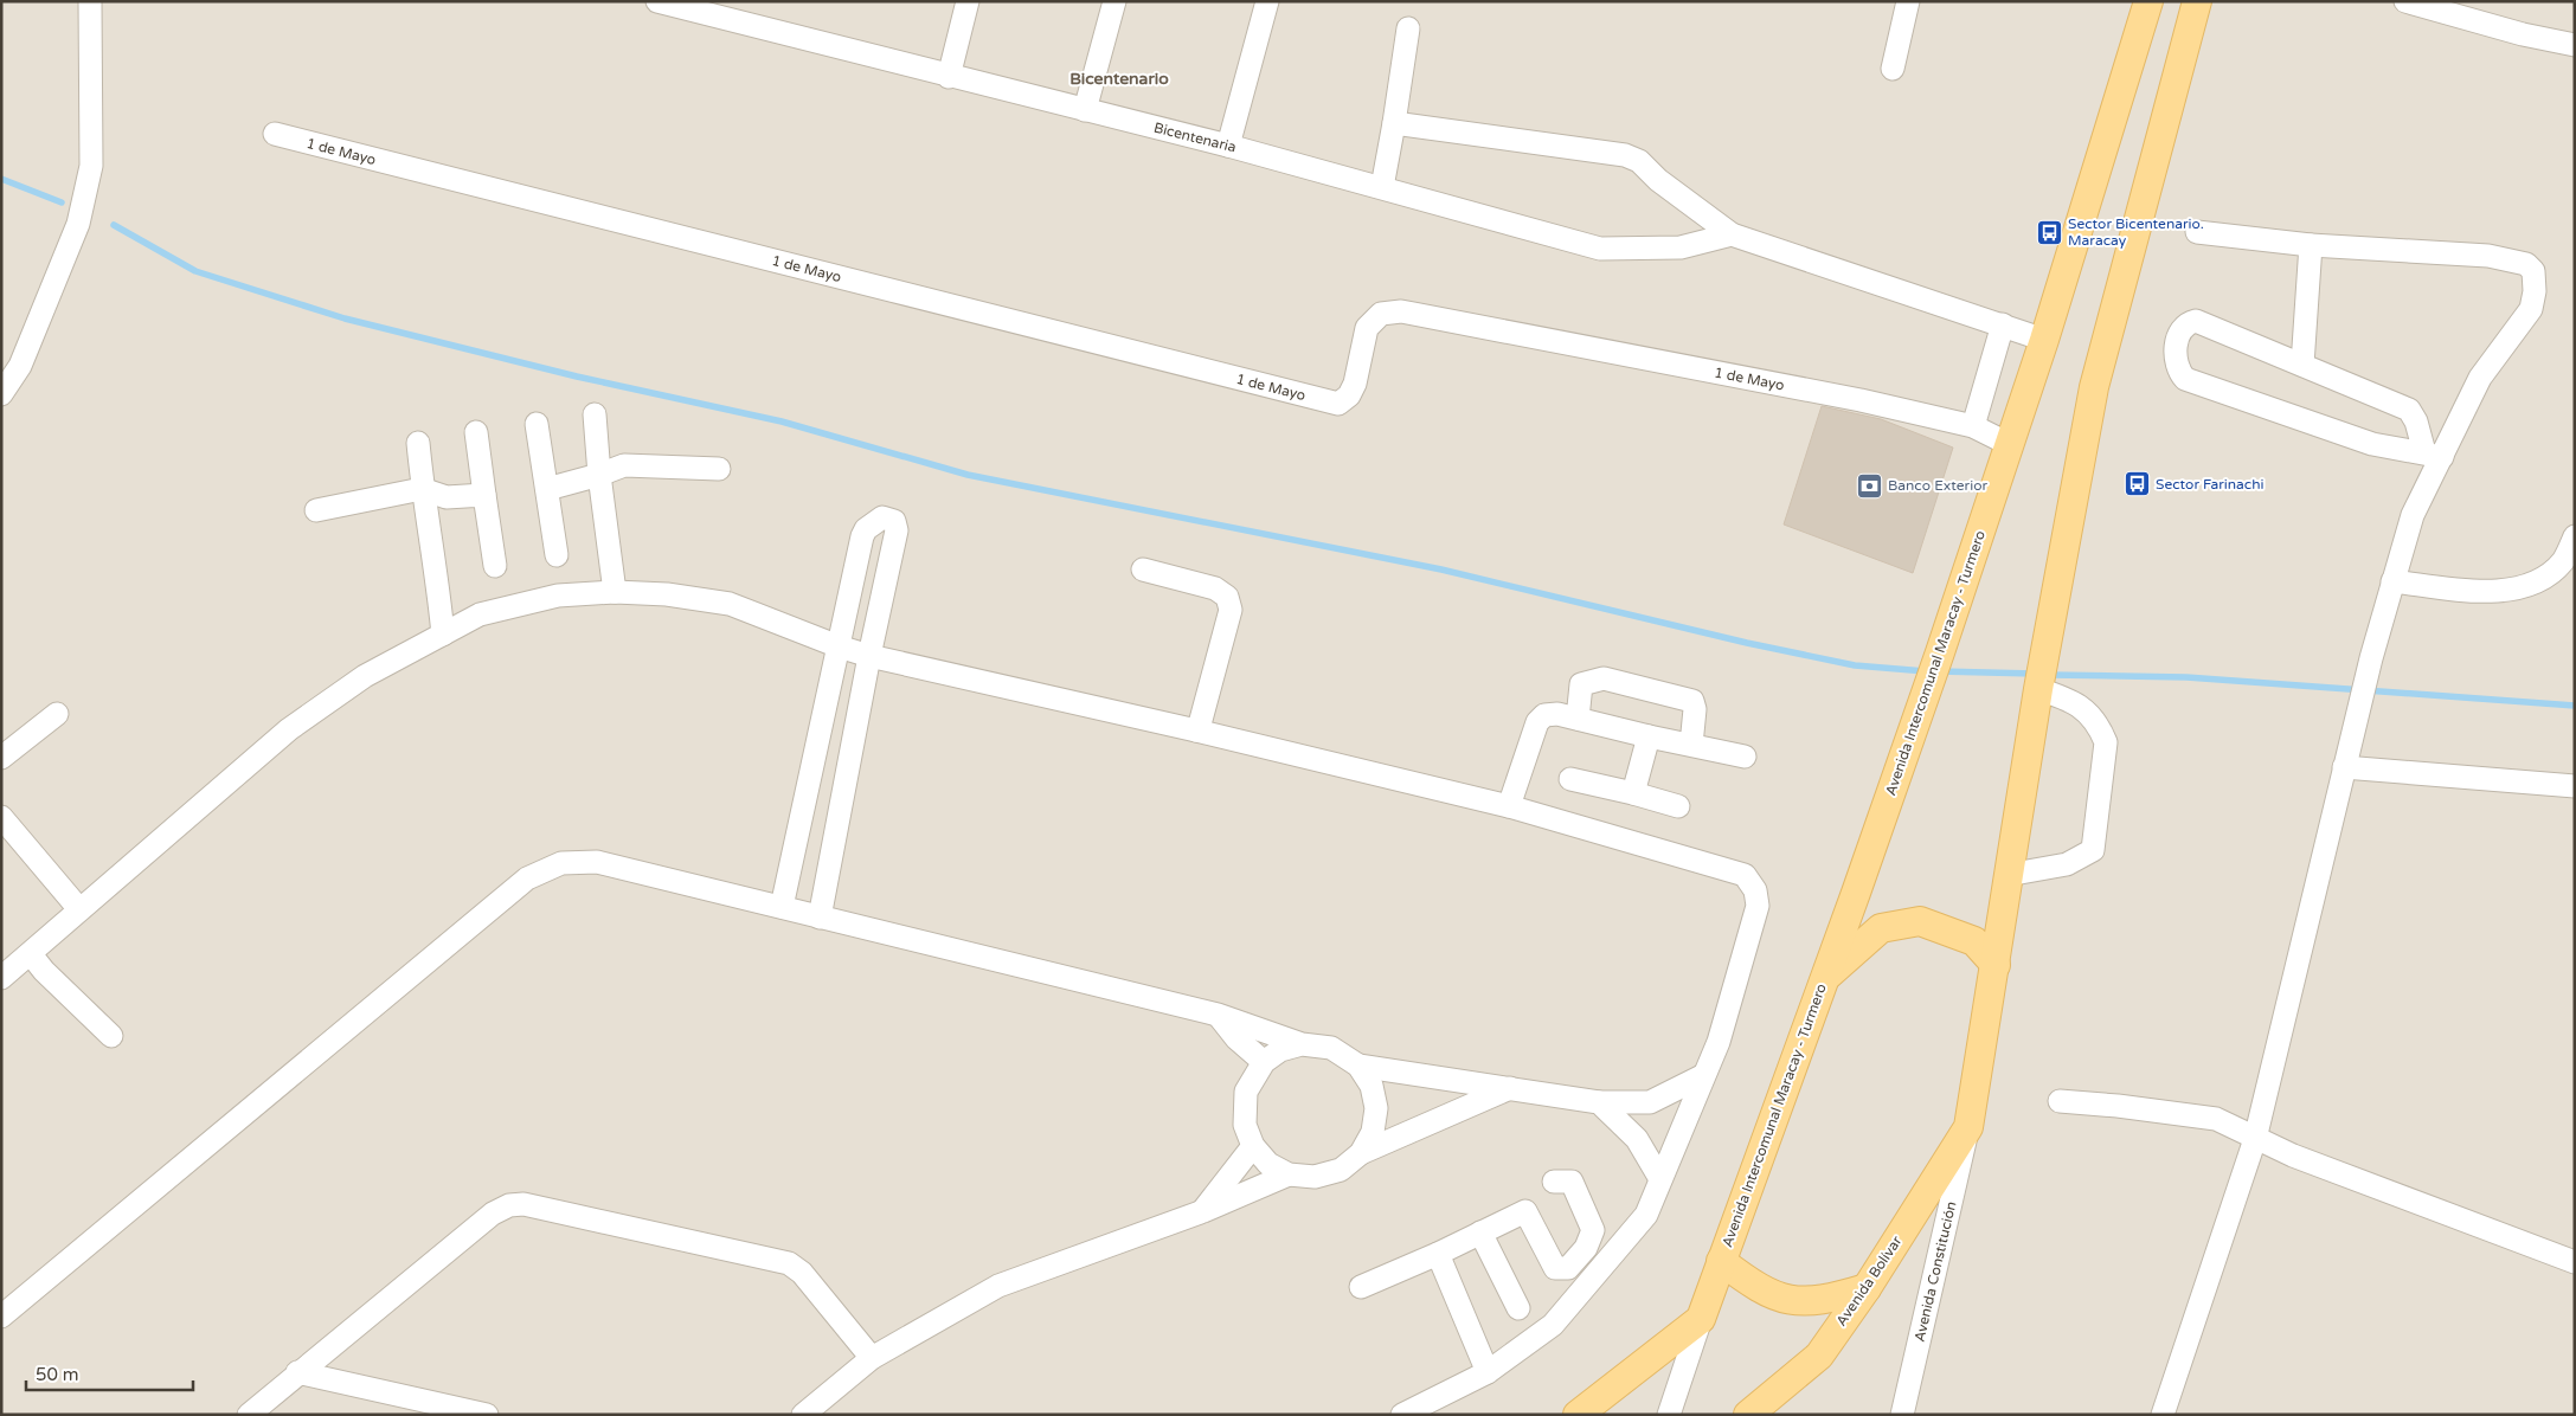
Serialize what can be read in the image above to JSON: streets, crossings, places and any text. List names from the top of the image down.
{
  "streets": {
    "main road": ["Avenida Intercomunal Maracay - Turmero", "Avenida Bolívar"],
    "street": ["Bicentenaria", "1 de Mayo", "Avenida Constitución"]
  },
  "crossings": [
    ["1 de Mayo", "Avenida Intercomunal Maracay - Turmero"],
    ["Avenida Constitución", "Avenida Bolívar"]
  ],
  "districts": ["Bicentenario"],
  "places": {
    "bus stop": ["Sector Bicentenario. Maracay", "Sector Farinachi"],
    "bank": ["Banco Exterior"]
  },
  "scale_bar": "50 m"
}
